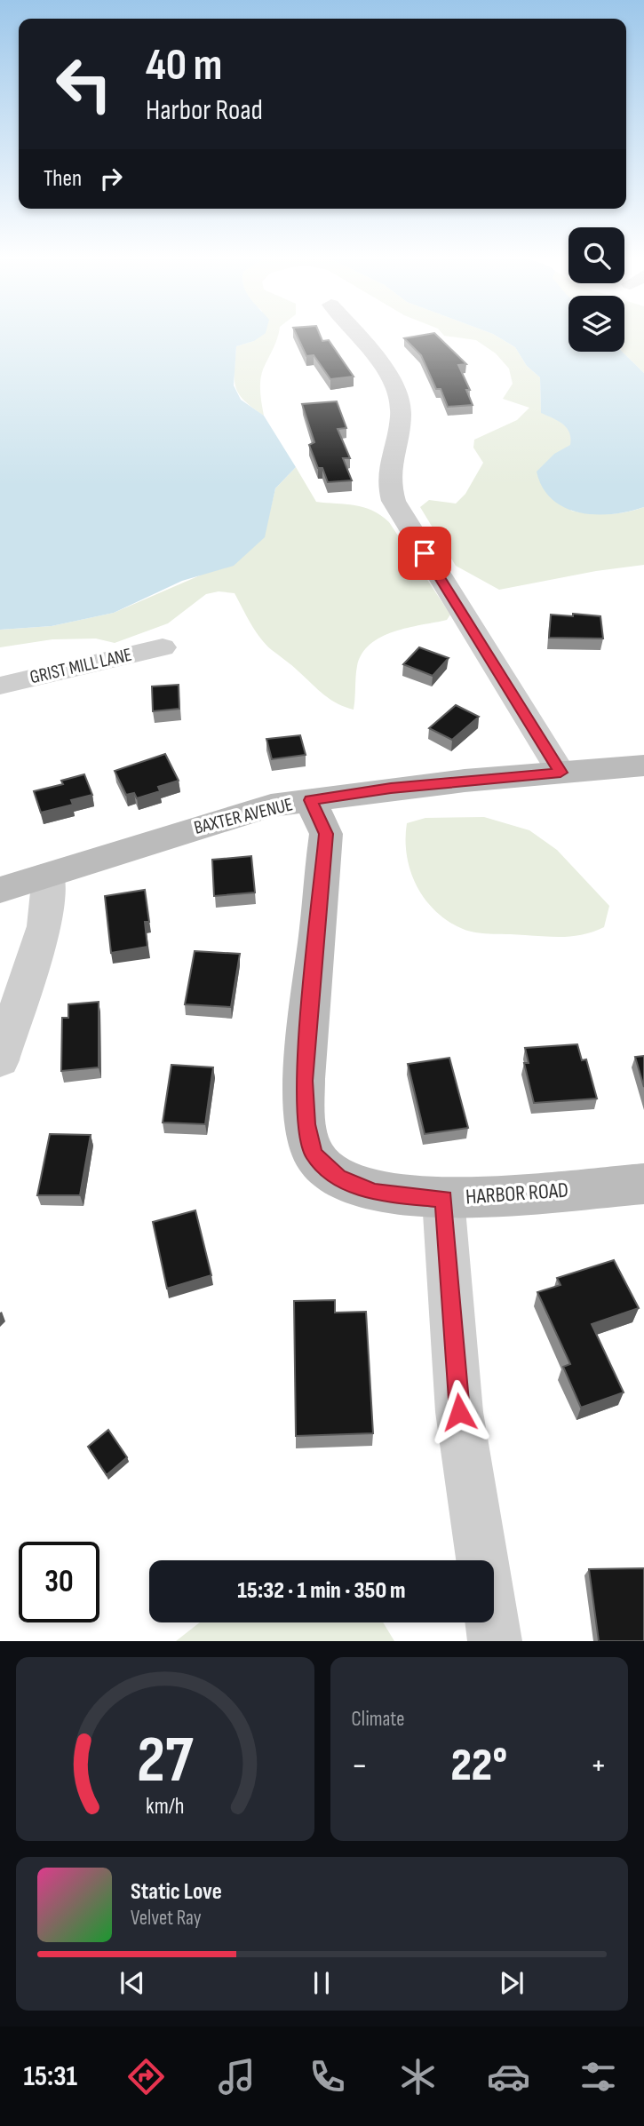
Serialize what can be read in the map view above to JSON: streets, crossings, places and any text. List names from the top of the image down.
{
  "streets": {
    "street": ["GRIST MILL LANE", "BAXTER AVENUE", "HARBOR ROAD"]
  },
  "crossings": [
    ["BAXTER AVENUE", "HARBOR ROAD"]
  ],
  "page": {
    "turn": ["40 m", "Harbor Road"],
    "then": "Then",
    "limit": "30",
    "trip": "15:32 · 1 min · 350 m",
    "tile": "Climate",
    "heat": ["−", "22°", "+"],
    "song": ["Static Love", "Velvet Ray"],
    "tabs": "15:31",
    "gauge": ["27", "km/h"]
  }
}
